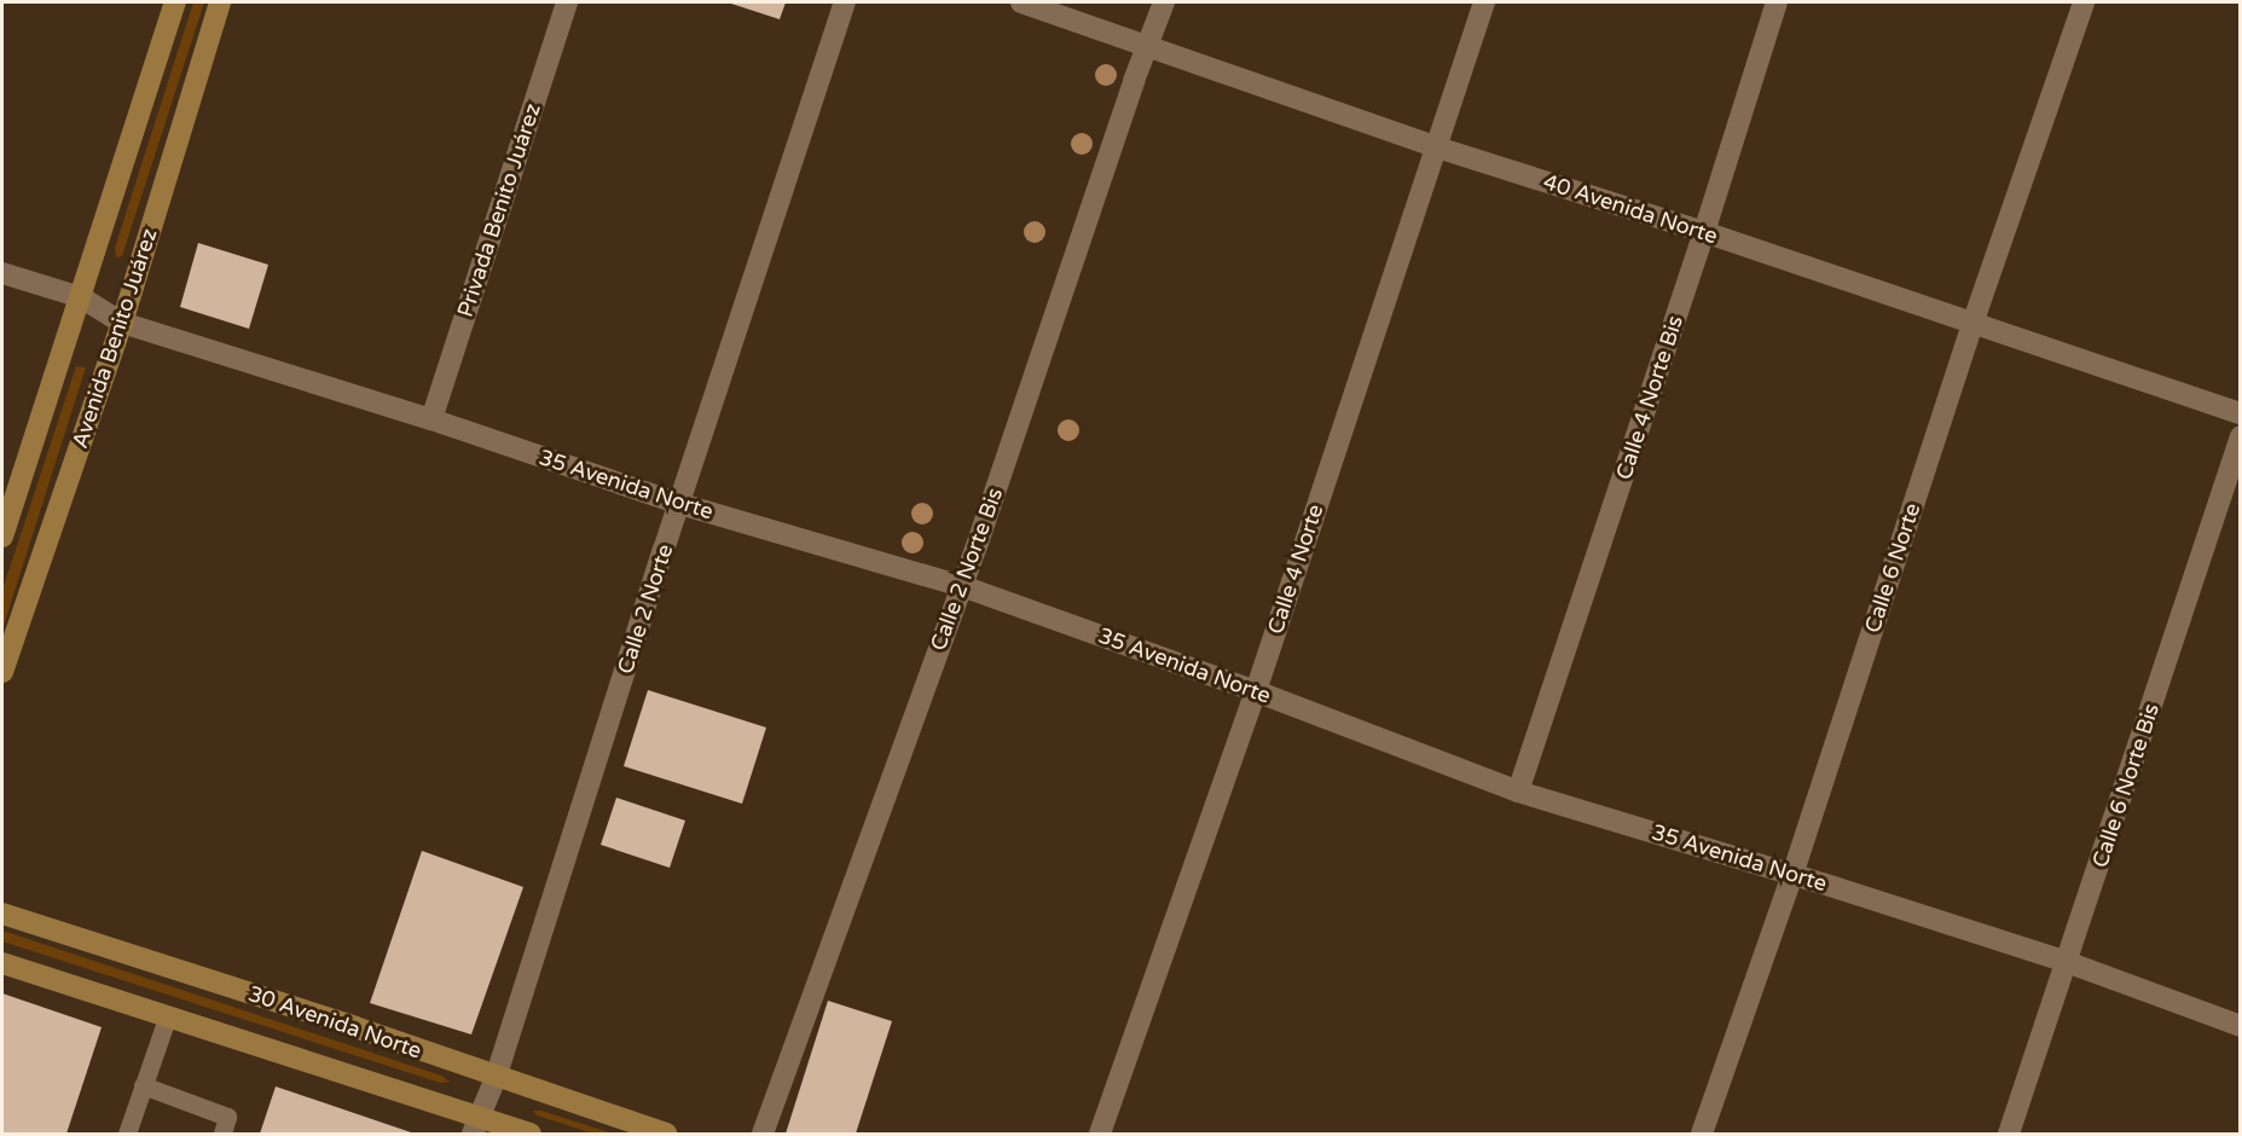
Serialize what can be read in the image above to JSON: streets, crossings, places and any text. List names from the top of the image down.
{
  "streets": {
    "street": [
      "40 Avenida Norte",
      "Privada Benito Juárez",
      "Avenida Benito Juárez",
      "Calle 4 Norte Bis",
      "35 Avenida Norte",
      "Calle 6 Norte",
      "Calle 2 Norte Bis",
      "Calle 4 Norte",
      "Calle 2 Norte",
      "Calle 6 Norte Bis",
      "30 Avenida Norte"
    ]
  },
  "crossings": [
    ["40 Avenida Norte", "Calle 4 Norte Bis"],
    ["40 Avenida Norte", "Calle 6 Norte"],
    ["40 Avenida Norte", "Calle 2 Norte Bis"],
    ["40 Avenida Norte", "Calle 4 Norte"],
    ["Privada Benito Juárez", "35 Avenida Norte"],
    ["Avenida Benito Juárez", "35 Avenida Norte"],
    ["Calle 4 Norte Bis", "35 Avenida Norte"],
    ["35 Avenida Norte", "Calle 6 Norte"],
    ["35 Avenida Norte", "Calle 2 Norte Bis"],
    ["35 Avenida Norte", "Calle 4 Norte"],
    ["35 Avenida Norte", "Calle 2 Norte"],
    ["35 Avenida Norte", "Calle 6 Norte Bis"],
    ["Calle 2 Norte", "30 Avenida Norte"]
  ]
}
